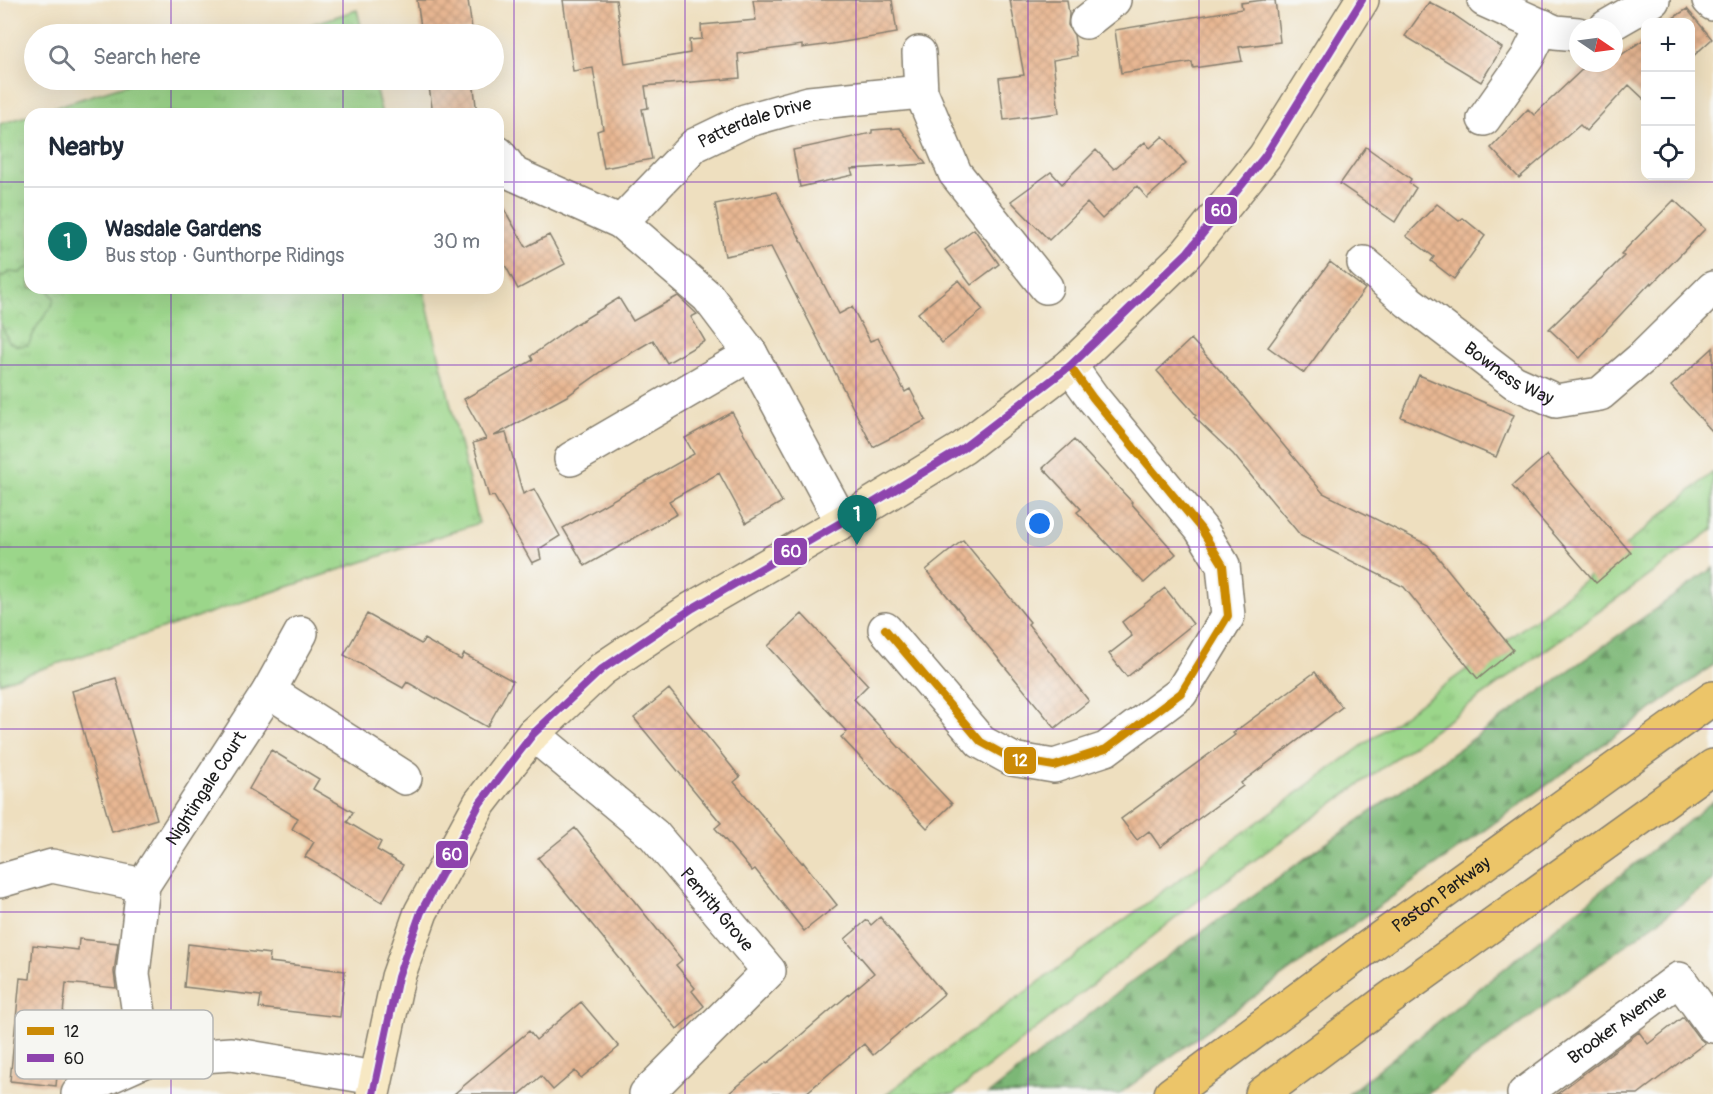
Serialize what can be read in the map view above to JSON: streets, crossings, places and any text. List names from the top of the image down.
{
  "streets": {
    "highway": ["Paston Parkway"],
    "street": [
      "Patterdale Drive",
      "Bowness Way",
      "Nightingale Court",
      "Penrith Grove",
      "Brooker Avenue"
    ]
  },
  "lines": ["transit line 60", "transit line 12"],
  "legend": ["12", "60"],
  "north": "right",
  "page": {
    "map_buttons": ["+", "−"],
    "search": "Search here",
    "heading": "Nearby",
    "list": [
      {
        "mark": "1",
        "name": "Wasdale Gardens",
        "note": "Bus stop · Gunthorpe Ridings",
        "value": "30 m"
      }
    ],
    "pins": "1"
  }
}
